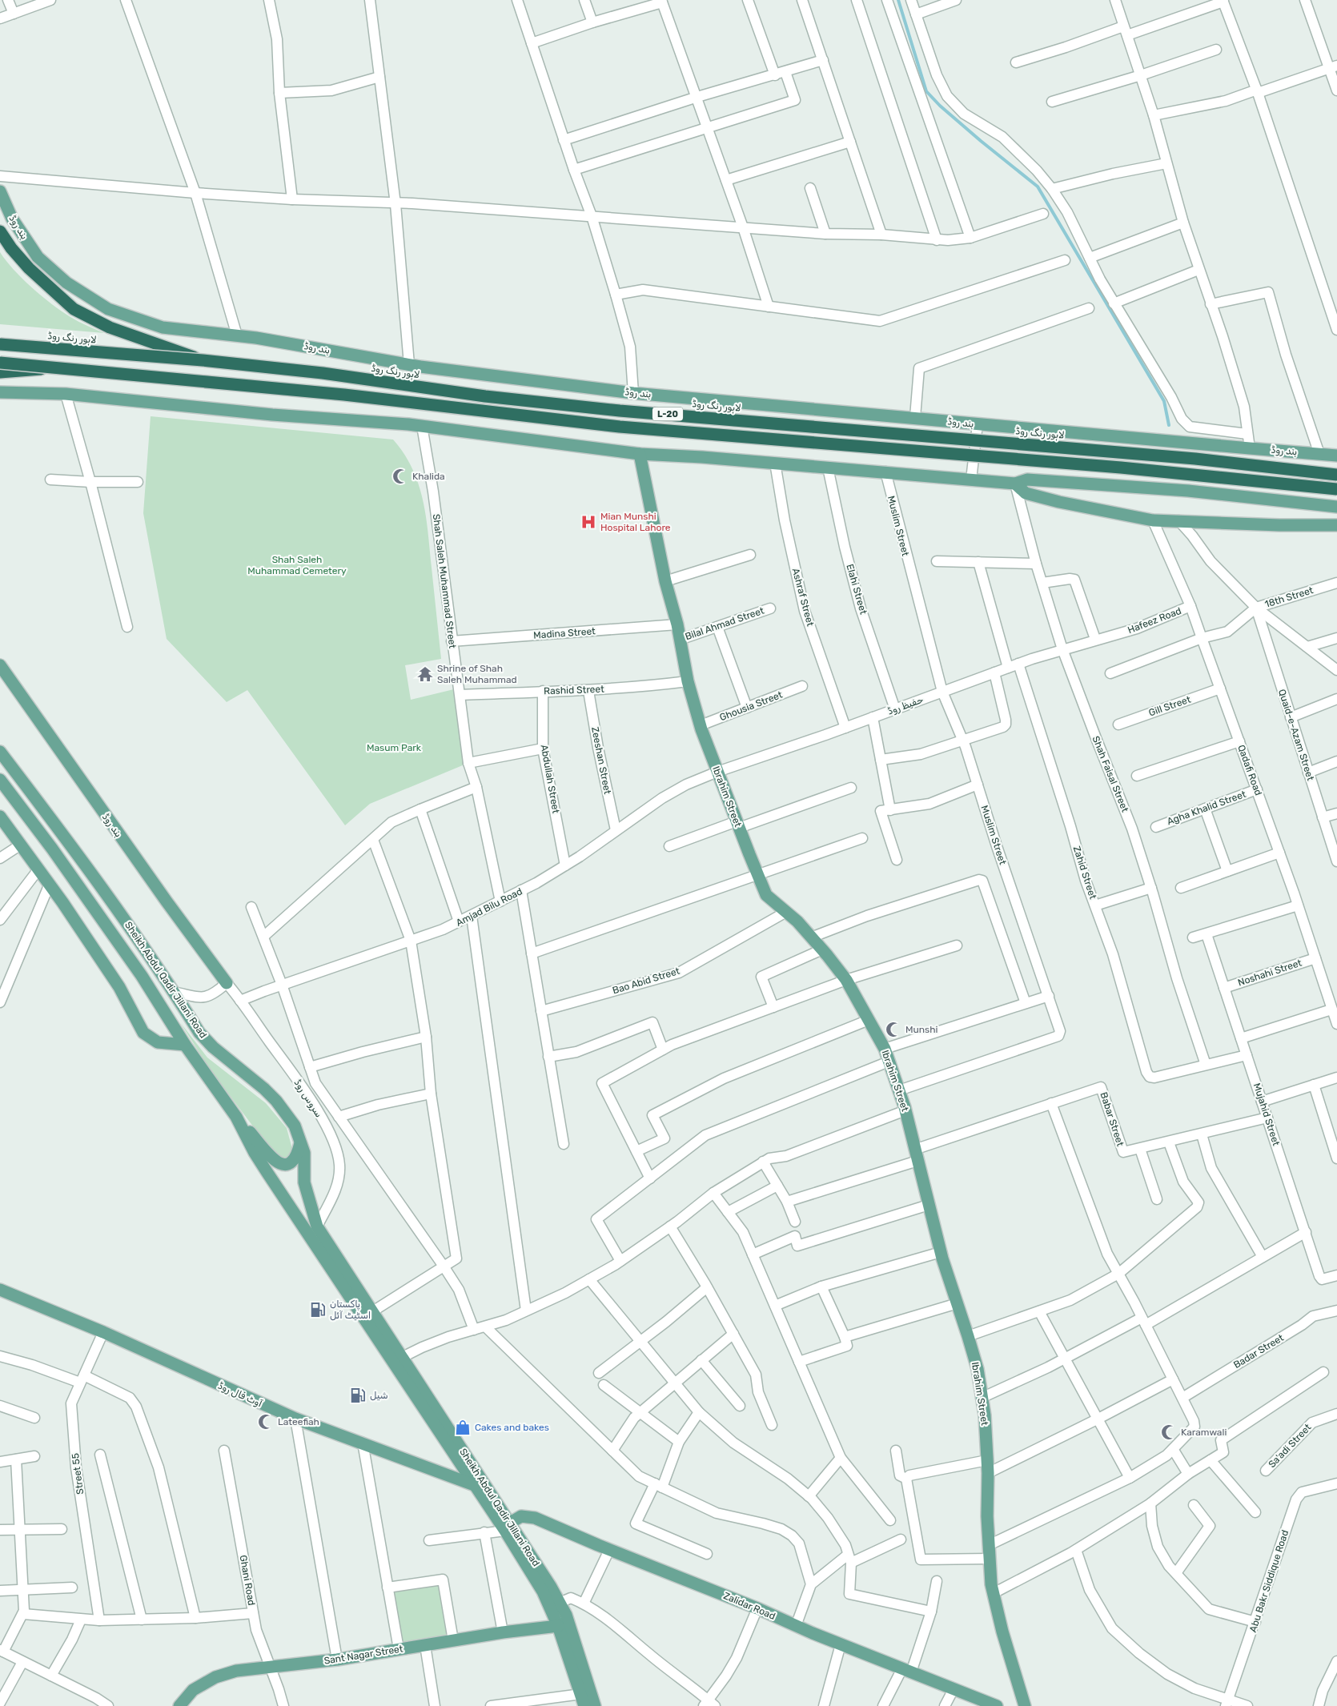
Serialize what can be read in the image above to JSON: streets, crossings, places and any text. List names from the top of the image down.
{
  "streets": {
    "highway": ["لاہور رنگ روڈ", "L-20"],
    "main road": [
      "بند روڈ",
      "Ibrahim Street",
      "Sheikh Abdul Qadir Jillani Road",
      "آوٹ فال روڈ",
      "Zalidar Road",
      "Sant Nagar Street"
    ],
    "street": [
      "Muslim Street",
      "Shah Saleh Muhammad Street",
      "Elahi Street",
      "Ashraf Street",
      "18th Street",
      "Hafeez Road",
      "Bilal Ahmad Street",
      "Madina Street",
      "Rashid Street",
      "حفیظ روڈ",
      "Ghousia Street",
      "Gill Street",
      "Quaid-e-Azam Street",
      "Zeeshan Street",
      "Qadafi Road",
      "Shah Faisal Street",
      "Abdullah Street",
      "Agha Khalid Street",
      "Zahid Street",
      "Amjad Bilu Road",
      "Noshahi Street",
      "Bao Abid Street",
      "سروس روڈ",
      "Mujahid Street",
      "Babar Street",
      "Badar Street",
      "Sa'adi Street",
      "Street 55",
      "Ghani Road",
      "Abu Bakr Siddique Road"
    ]
  },
  "crossings": [
    ["بند روڈ", "سروس روڈ"],
    ["Muslim Street", "حفیظ روڈ"],
    ["Muslim Street", "Ibrahim Street"],
    ["Shah Saleh Muhammad Street", "Madina Street"],
    ["Shah Saleh Muhammad Street", "Rashid Street"],
    ["Shah Saleh Muhammad Street", "Amjad Bilu Road"],
    ["Elahi Street", "حفیظ روڈ"],
    ["Ashraf Street", "حفیظ روڈ"],
    ["18th Street", "Quaid-e-Azam Street"],
    ["18th Street", "Qadafi Road"],
    ["Hafeez Road", "حفیظ روڈ"],
    ["Hafeez Road", "Qadafi Road"],
    ["Bilal Ahmad Street", "Ibrahim Street"],
    ["Madina Street", "Ibrahim Street"],
    ["Rashid Street", "Zeeshan Street"],
    ["Rashid Street", "Abdullah Street"],
    ["Rashid Street", "Ibrahim Street"],
    ["حفیظ روڈ", "Shah Faisal Street"],
    ["حفیظ روڈ", "Ibrahim Street"],
    ["حفیظ روڈ", "Zahid Street"],
    ["حفیظ روڈ", "Amjad Bilu Road"],
    ["Ghousia Street", "Ibrahim Street"],
    ["Gill Street", "Qadafi Road"],
    ["Zeeshan Street", "Amjad Bilu Road"],
    ["Qadafi Road", "Agha Khalid Street"],
    ["Qadafi Road", "Noshahi Street"],
    ["Shah Faisal Street", "Zahid Street"],
    ["Abdullah Street", "Amjad Bilu Road"],
    ["Ibrahim Street", "Amjad Bilu Road"],
    ["Ibrahim Street", "Bao Abid Street"],
    ["Ibrahim Street", "Babar Street"],
    ["Amjad Bilu Road", "سروس روڈ"],
    ["Noshahi Street", "Mujahid Street"],
    ["Sheikh Abdul Qadir Jillani Road", "سروس روڈ"],
    ["Sheikh Abdul Qadir Jillani Road", "آوٹ فال روڈ"],
    ["Sheikh Abdul Qadir Jillani Road", "Zalidar Road"],
    ["Sheikh Abdul Qadir Jillani Road", "Sant Nagar Street"],
    ["Mujahid Street", "Babar Street"],
    ["آوٹ فال روڈ", "Street 55"],
    ["Ghani Road", "Sant Nagar Street"]
  ],
  "parks": ["Shah Saleh Muhammad Cemetery", "Masum Park"],
  "places": {
    "mosque": [
      "Khalida",
      "Munshi",
      "Lateefiah",
      "Karamwali"
    ],
    "hospital": ["Mian Munshi Hospital Lahore"],
    "temple": ["Shrine of Shah Saleh Muhammad"],
    "fuel station": ["پاکستان اسٹیٹ آئل", "شیل"],
    "shop": ["Cakes and bakes"]
  }
}
